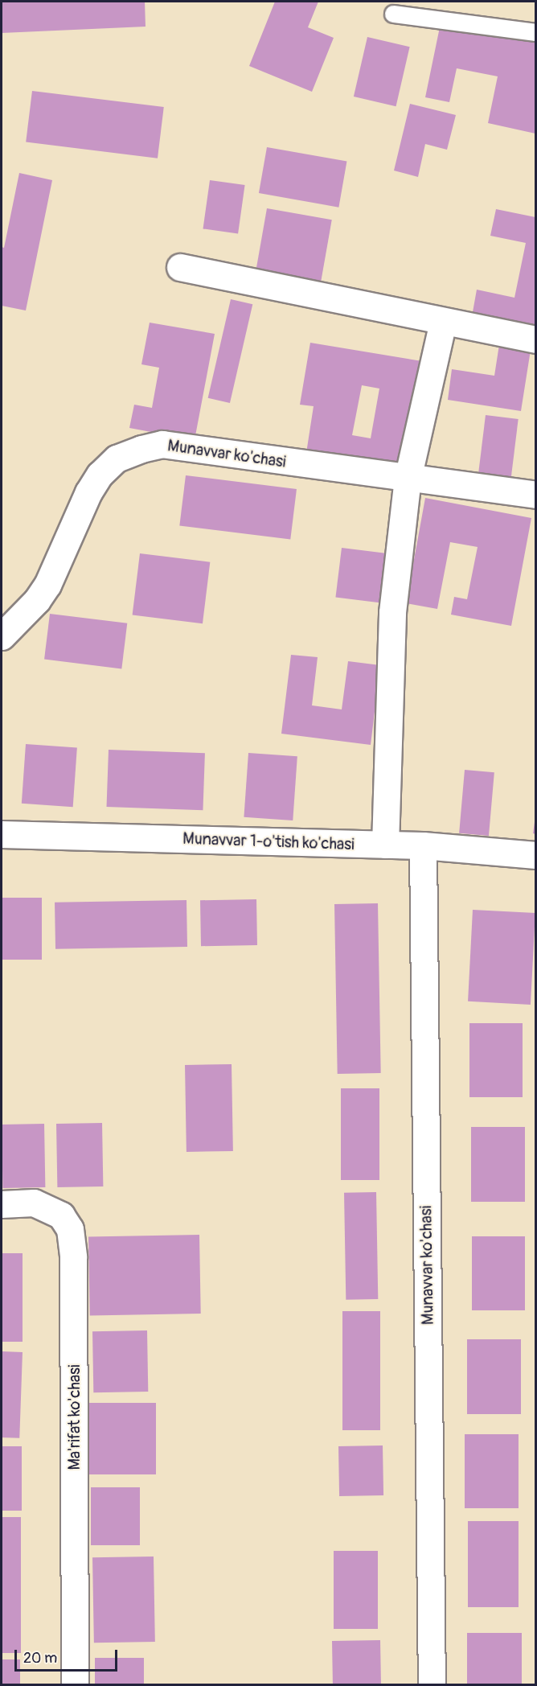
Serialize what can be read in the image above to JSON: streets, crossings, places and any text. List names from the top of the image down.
{
  "streets": {
    "street": ["Munavvar ko'chasi", "Munavvar 1-o'tish ko'chasi", "Ma'rifat ko'chasi"]
  },
  "crossings": [
    ["Munavvar ko'chasi", "Munavvar 1-o'tish ko'chasi"]
  ],
  "scale_bar": "20 m"
}
